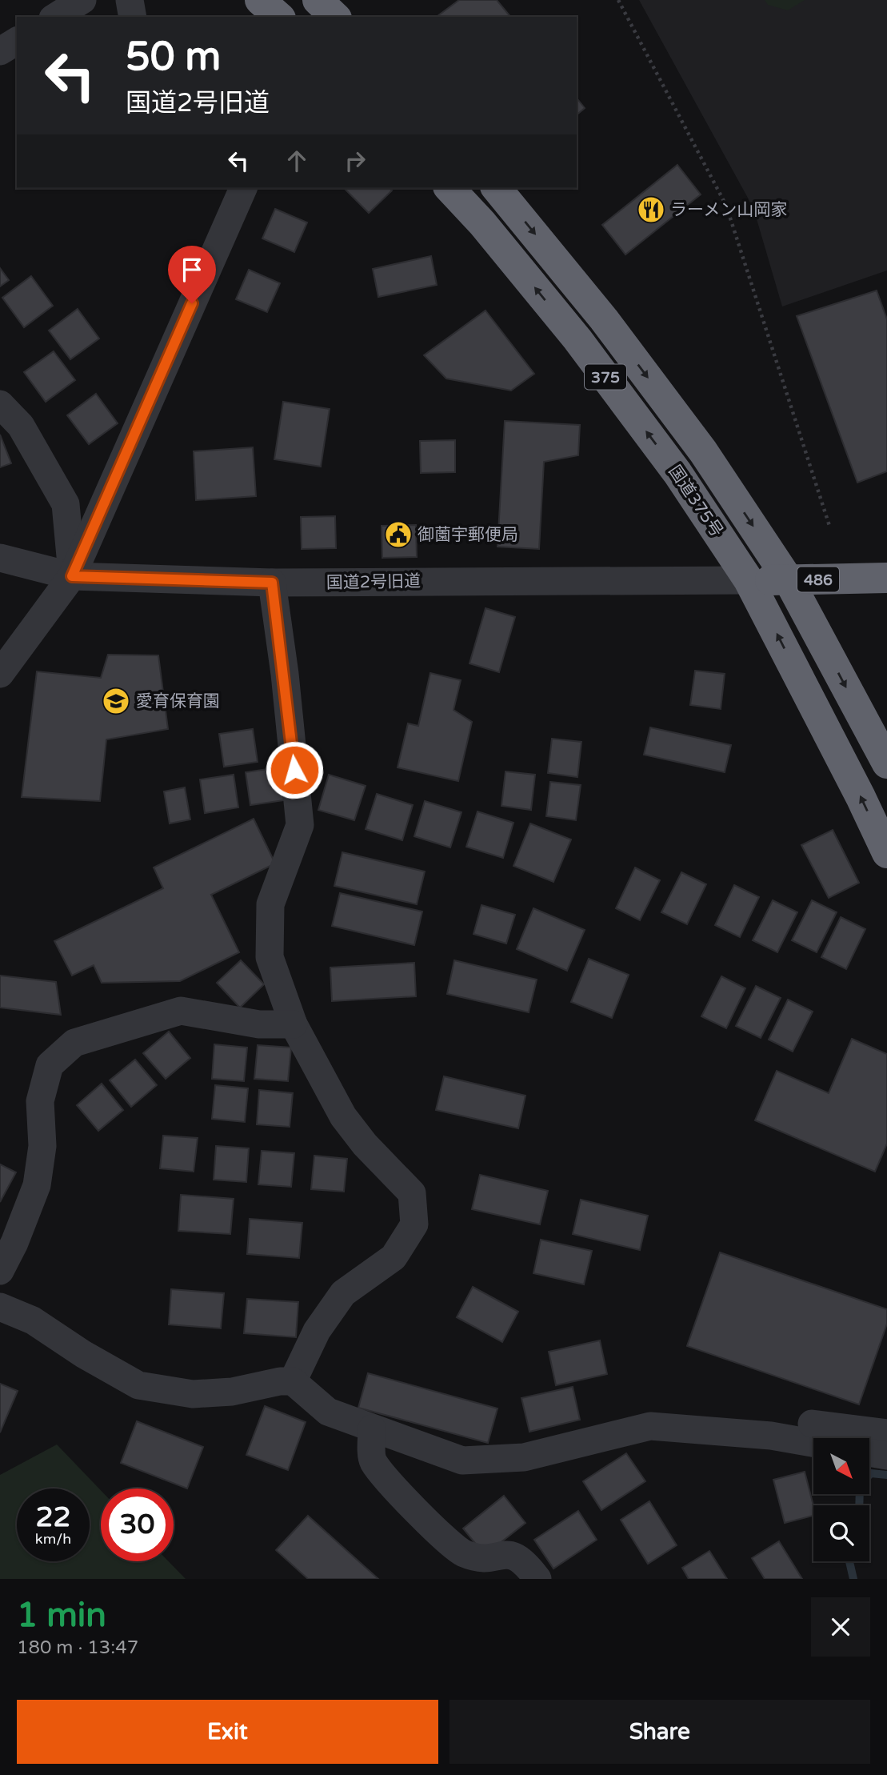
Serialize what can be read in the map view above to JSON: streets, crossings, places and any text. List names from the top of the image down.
{
  "streets": {
    "highway": ["375", "国道375号", "486"],
    "street": ["国道2号旧道"]
  },
  "crossings": [
    ["国道375号", "486"],
    ["国道375号", "国道2号旧道"],
    ["486", "国道2号旧道"]
  ],
  "places": {
    "restaurant": ["ラーメン山岡家"],
    "public building": ["御薗宇郵便局"],
    "school or university": ["愛育保育園"]
  },
  "north": "bottom right",
  "page": {
    "turn": ["50 m", "国道2号旧道"],
    "speed": "22 km/h",
    "limit": "30",
    "heading": ["1 min", "180 m · 13:47"],
    "buttons": ["Exit", "Share"]
  }
}
